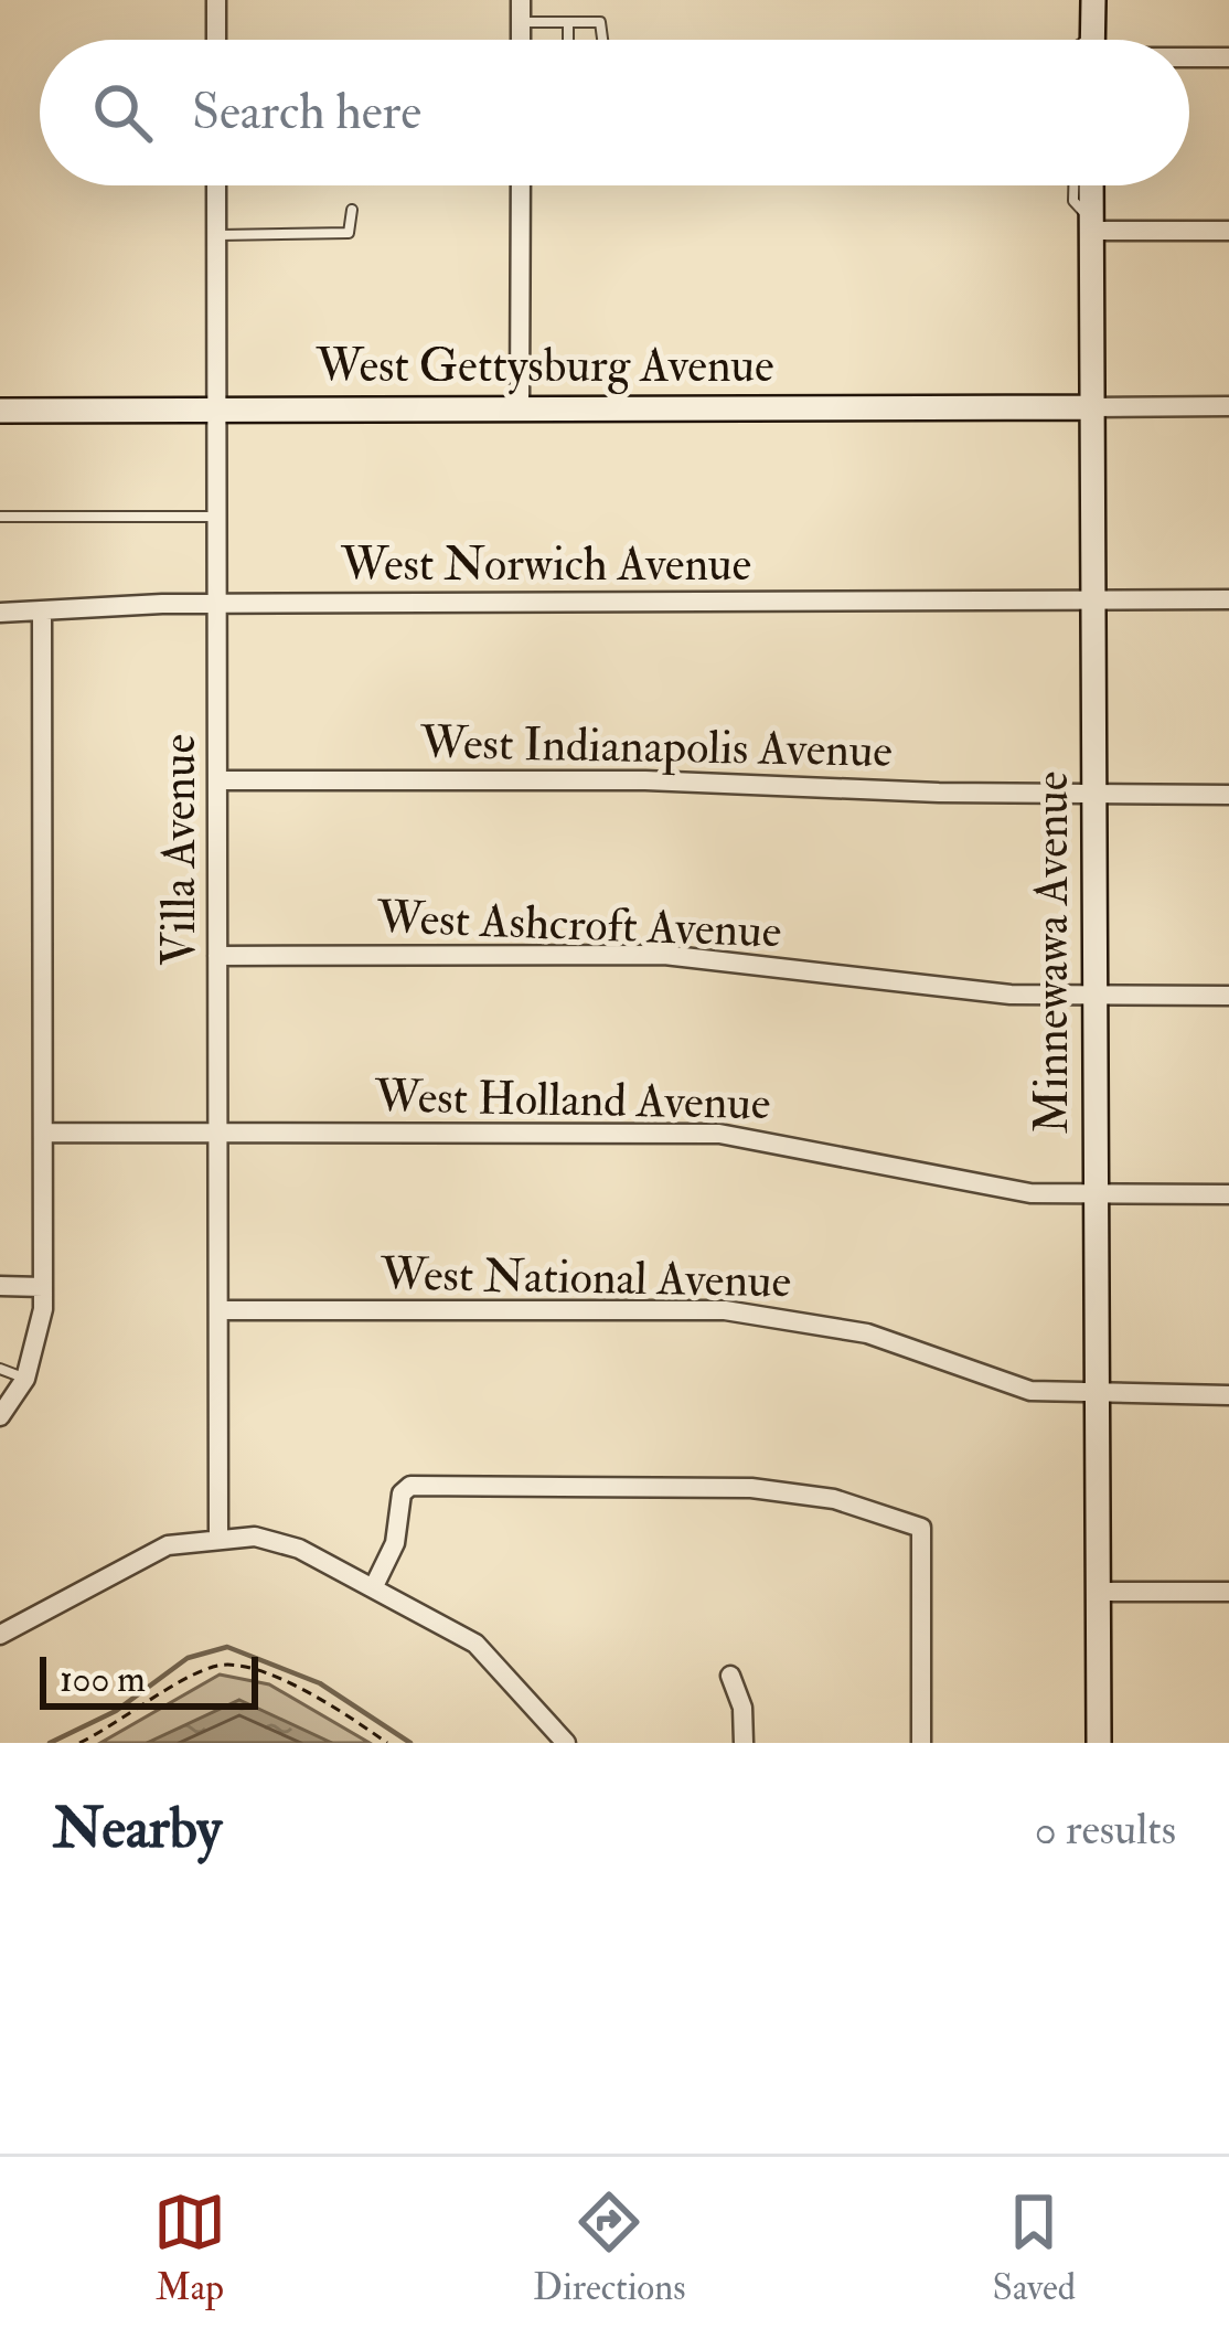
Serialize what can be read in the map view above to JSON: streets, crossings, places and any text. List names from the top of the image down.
{
  "streets": {
    "street": [
      "West Gettysburg Avenue",
      "West Norwich Avenue",
      "West Indianapolis Avenue",
      "Villa Avenue",
      "West Ashcroft Avenue",
      "Minnewawa Avenue",
      "West Holland Avenue",
      "West National Avenue"
    ]
  },
  "crossings": [
    ["West Gettysburg Avenue", "Villa Avenue"],
    ["West Gettysburg Avenue", "Minnewawa Avenue"],
    ["West Norwich Avenue", "Villa Avenue"],
    ["West Norwich Avenue", "Minnewawa Avenue"],
    ["West Indianapolis Avenue", "Villa Avenue"],
    ["West Indianapolis Avenue", "Minnewawa Avenue"],
    ["Villa Avenue", "West Ashcroft Avenue"],
    ["Villa Avenue", "West Holland Avenue"],
    ["Villa Avenue", "West National Avenue"],
    ["West Ashcroft Avenue", "Minnewawa Avenue"],
    ["Minnewawa Avenue", "West Holland Avenue"],
    ["Minnewawa Avenue", "West National Avenue"]
  ],
  "scale_bar": "100 m",
  "page": {
    "search": "Search here",
    "scale": "100 m",
    "heading": ["Nearby", "0 results"],
    "nav": ["Map", "Directions", "Saved"]
  }
}
